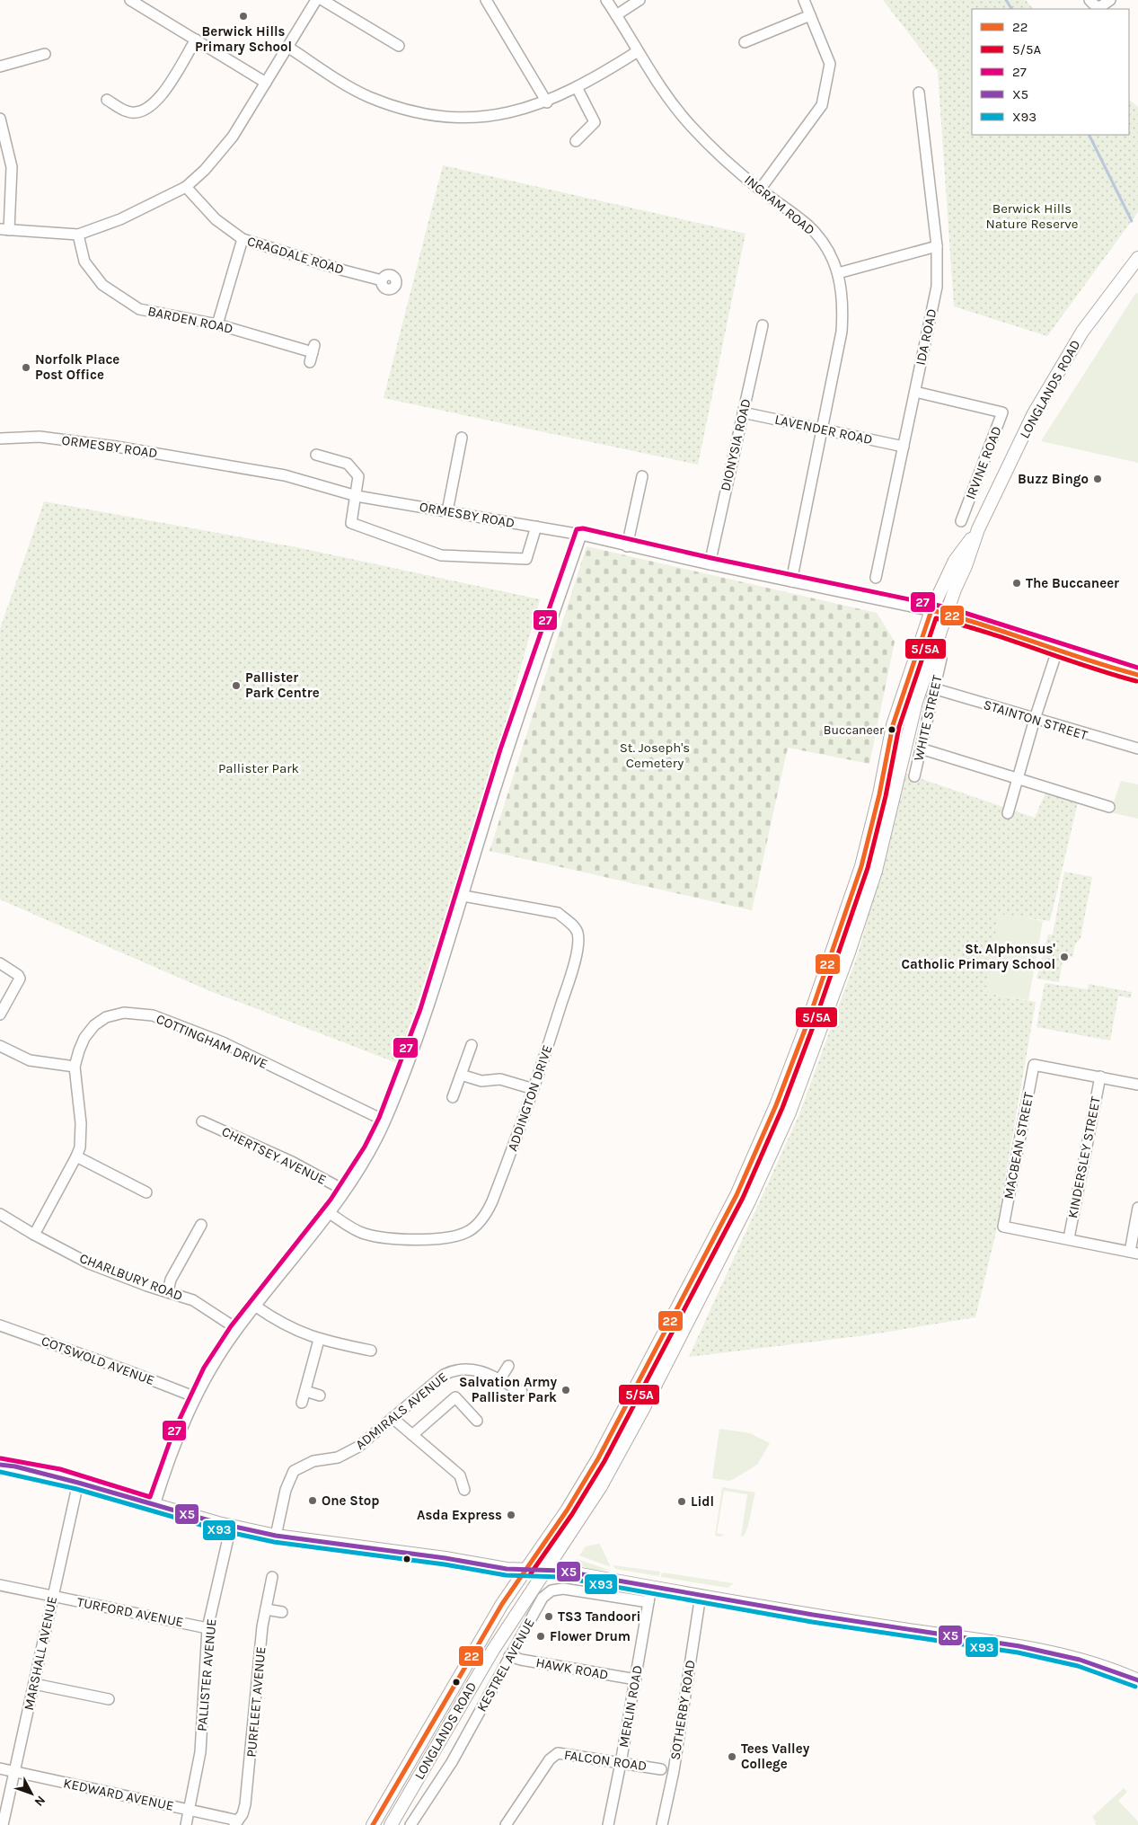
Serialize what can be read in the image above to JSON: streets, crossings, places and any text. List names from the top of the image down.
{
  "streets": {
    "main road": ["LONGLANDS ROAD"],
    "street": [
      "INGRAM ROAD",
      "CRAGDALE ROAD",
      "BARDEN ROAD",
      "IDA ROAD",
      "LAVENDER ROAD",
      "DIONYSIA ROAD",
      "ORMESBY ROAD",
      "IRVINE ROAD",
      "WHITE STREET",
      "STAINTON STREET",
      "COTTINGHAM DRIVE",
      "ADDINGTON DRIVE",
      "MACBEAN STREET",
      "CHERTSEY AVENUE",
      "KINDERSLEY STREET",
      "CHARLBURY ROAD",
      "COTSWOLD AVENUE",
      "ADMIRALS AVENUE",
      "TURFORD AVENUE",
      "MARSHALL AVENUE",
      "KESTREL AVENUE",
      "HAWK ROAD",
      "PALLISTER AVENUE",
      "PURFLEET AVENUE",
      "MERLIN ROAD",
      "SOTHERBY ROAD",
      "FALCON ROAD",
      "KEDWARD AVENUE"
    ]
  },
  "crossings": [
    ["INGRAM ROAD", "LAVENDER ROAD"],
    ["INGRAM ROAD", "ORMESBY ROAD"],
    ["IDA ROAD", "LAVENDER ROAD"],
    ["IDA ROAD", "IRVINE ROAD"],
    ["LONGLANDS ROAD", "ORMESBY ROAD"],
    ["LAVENDER ROAD", "DIONYSIA ROAD"],
    ["DIONYSIA ROAD", "ORMESBY ROAD"],
    ["WHITE STREET", "STAINTON STREET"],
    ["COTTINGHAM DRIVE", "CHARLBURY ROAD"],
    ["MACBEAN STREET", "KINDERSLEY STREET"],
    ["TURFORD AVENUE", "MARSHALL AVENUE"],
    ["TURFORD AVENUE", "PALLISTER AVENUE"],
    ["MARSHALL AVENUE", "KEDWARD AVENUE"],
    ["KESTREL AVENUE", "HAWK ROAD"],
    ["KESTREL AVENUE", "MERLIN ROAD"],
    ["HAWK ROAD", "MERLIN ROAD"],
    ["PALLISTER AVENUE", "KEDWARD AVENUE"],
    ["PURFLEET AVENUE", "KEDWARD AVENUE"],
    ["MERLIN ROAD", "FALCON ROAD"]
  ],
  "parks": ["Berwick Hills Nature Reserve", "St. Joseph's Cemetery", "Pallister Park"],
  "places": [
    "Berwick Hills Primary School",
    "Norfolk Place Post Office",
    "Buzz Bingo",
    "The Buccaneer",
    "Pallister Park Centre",
    "Buccaneer",
    "St. Alphonsus' Catholic Primary School",
    "Salvation Army Pallister Park",
    "One Stop",
    "Lidl",
    "Asda Express",
    "TS3 Tandoori",
    "Flower Drum",
    "Tees Valley College"
  ],
  "lines": [
    "transit line 27",
    "transit line 22",
    "transit line 5/5A",
    "transit line X5",
    "transit line X93"
  ],
  "legend": [
    "22",
    "5/5A",
    "27",
    "X5",
    "X93"
  ],
  "north": "bottom right"
}
